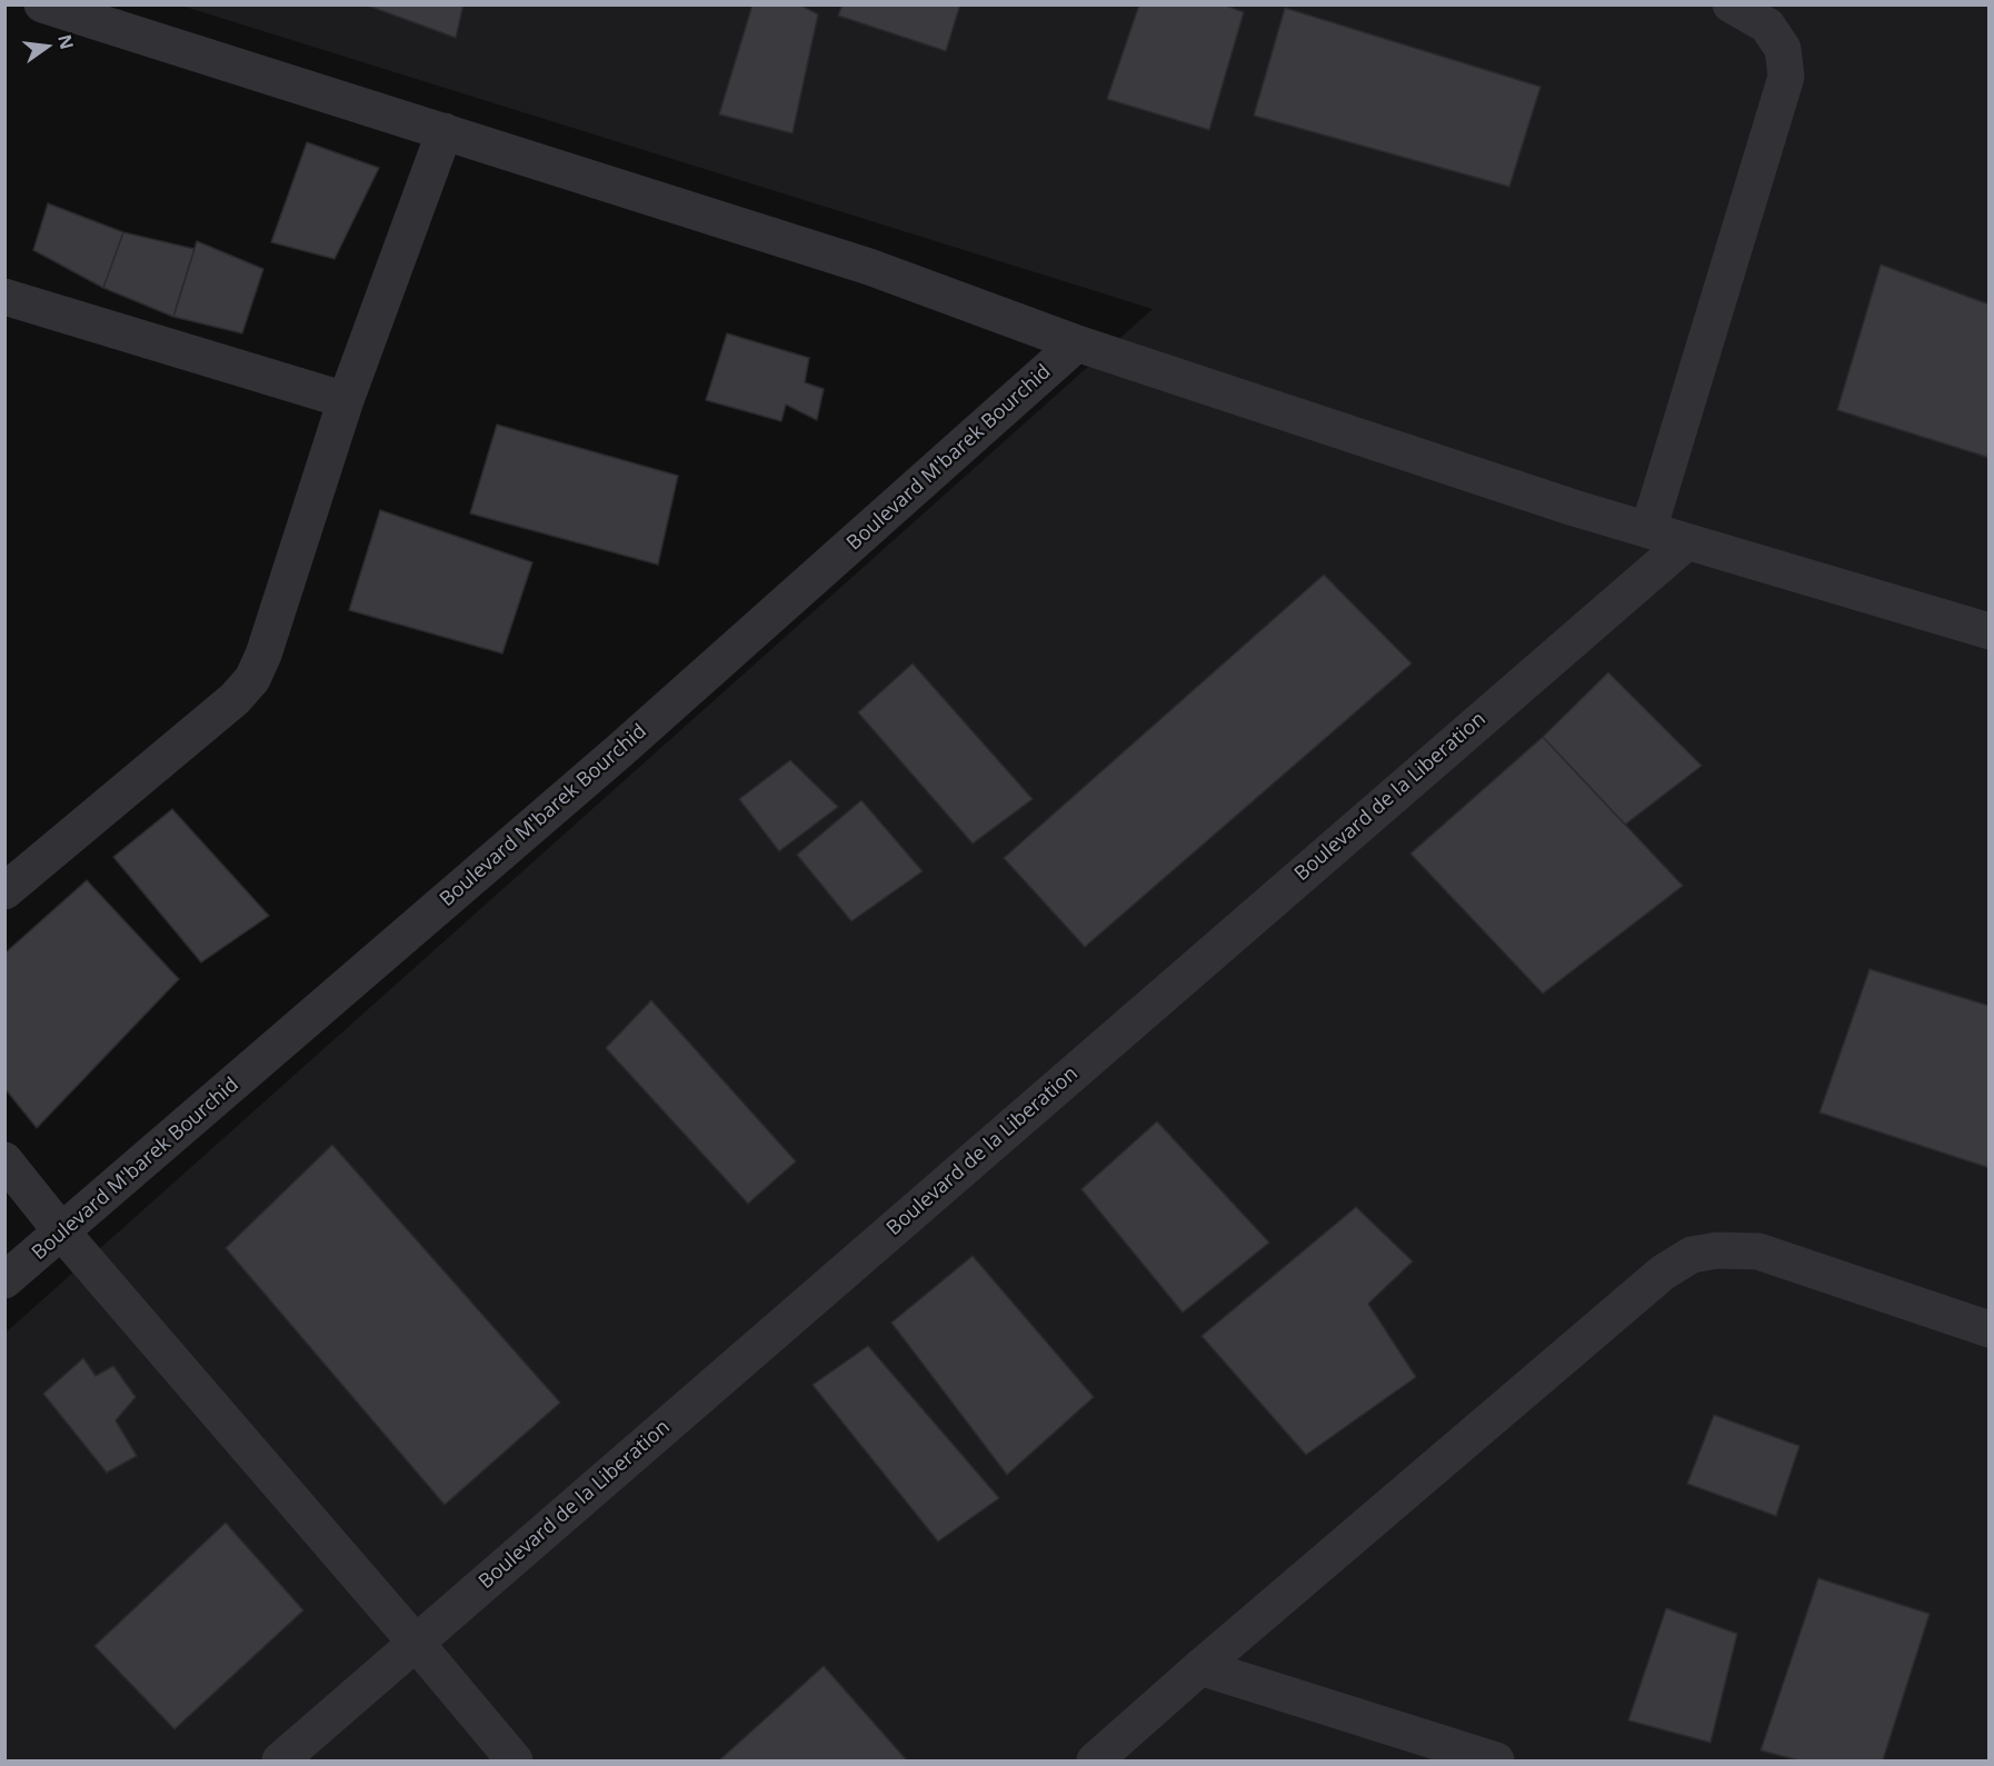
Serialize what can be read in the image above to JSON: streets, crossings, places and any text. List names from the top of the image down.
{
  "streets": {
    "street": ["Boulevard M'barek Bourchid", "Boulevard de la Liberation"]
  },
  "north": "right"
}
